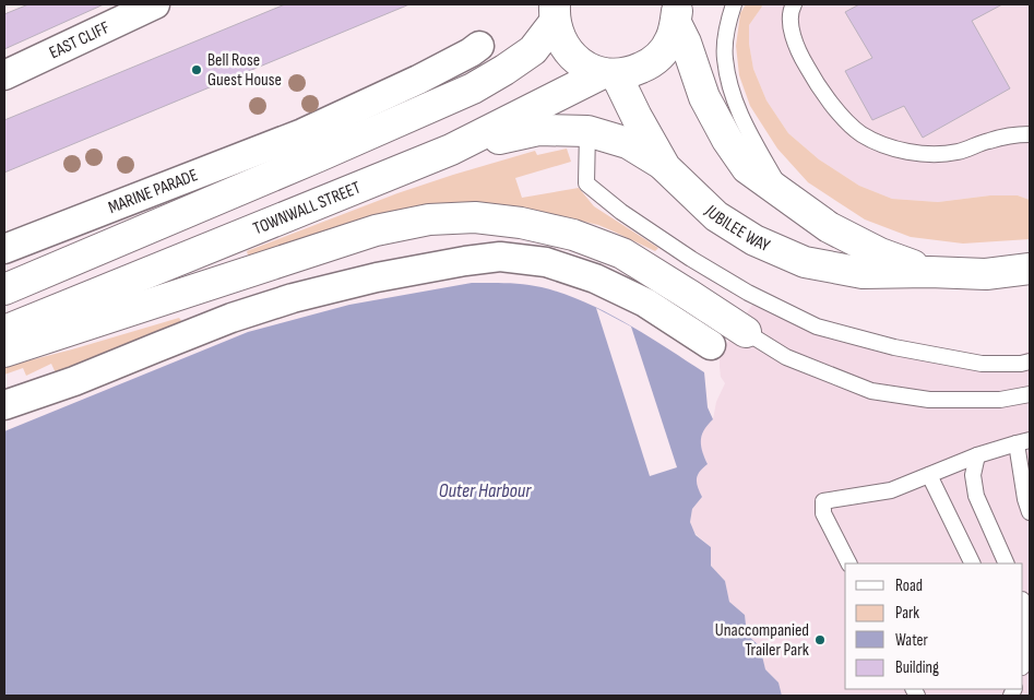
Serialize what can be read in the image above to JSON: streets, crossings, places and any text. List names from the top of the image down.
{
  "streets": {
    "highway": ["TOWNWALL STREET", "JUBILEE WAY"],
    "street": ["EAST CLIFF", "MARINE PARADE"]
  },
  "crossings": [
    ["TOWNWALL STREET", "JUBILEE WAY"]
  ],
  "water": ["Outer Harbour"],
  "places": ["Bell Rose Guest House", "Unaccompanied Trailer Park"],
  "legend": [
    "Road",
    "Park",
    "Water",
    "Building"
  ]
}
